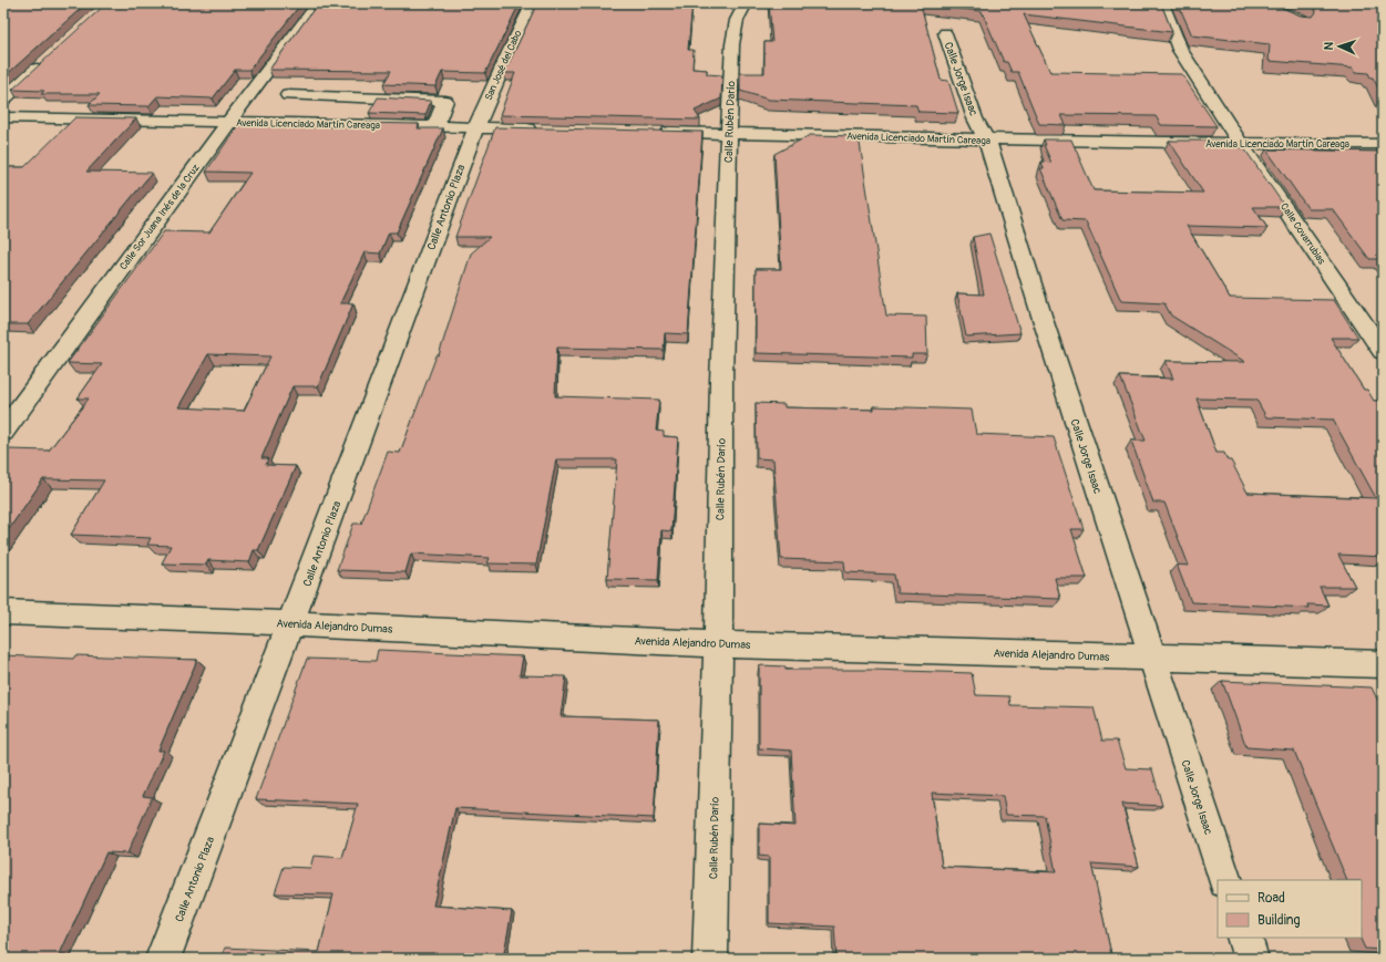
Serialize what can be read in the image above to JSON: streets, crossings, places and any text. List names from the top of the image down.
{
  "streets": {
    "street": [
      "San José del Cabo",
      "Calle Jorge Isaac",
      "Calle Rubén Darío",
      "Avenida Licenciado Martín Careaga",
      "Calle Antonio Plaza",
      "Calle Sor Juana Inés de la Cruz",
      "Calle Covarrubias",
      "Avenida Alejandro Dumas"
    ]
  },
  "crossings": [
    ["San José del Cabo", "Avenida Licenciado Martín Careaga"],
    ["San José del Cabo", "Calle Antonio Plaza"],
    ["Calle Jorge Isaac", "Avenida Licenciado Martín Careaga"],
    ["Calle Jorge Isaac", "Avenida Alejandro Dumas"],
    ["Calle Rubén Darío", "Avenida Licenciado Martín Careaga"],
    ["Calle Rubén Darío", "Avenida Alejandro Dumas"],
    ["Avenida Licenciado Martín Careaga", "Calle Antonio Plaza"],
    ["Avenida Licenciado Martín Careaga", "Calle Sor Juana Inés de la Cruz"],
    ["Avenida Licenciado Martín Careaga", "Calle Covarrubias"],
    ["Calle Antonio Plaza", "Avenida Alejandro Dumas"]
  ],
  "legend": ["Road", "Building"],
  "north": "left"
}
